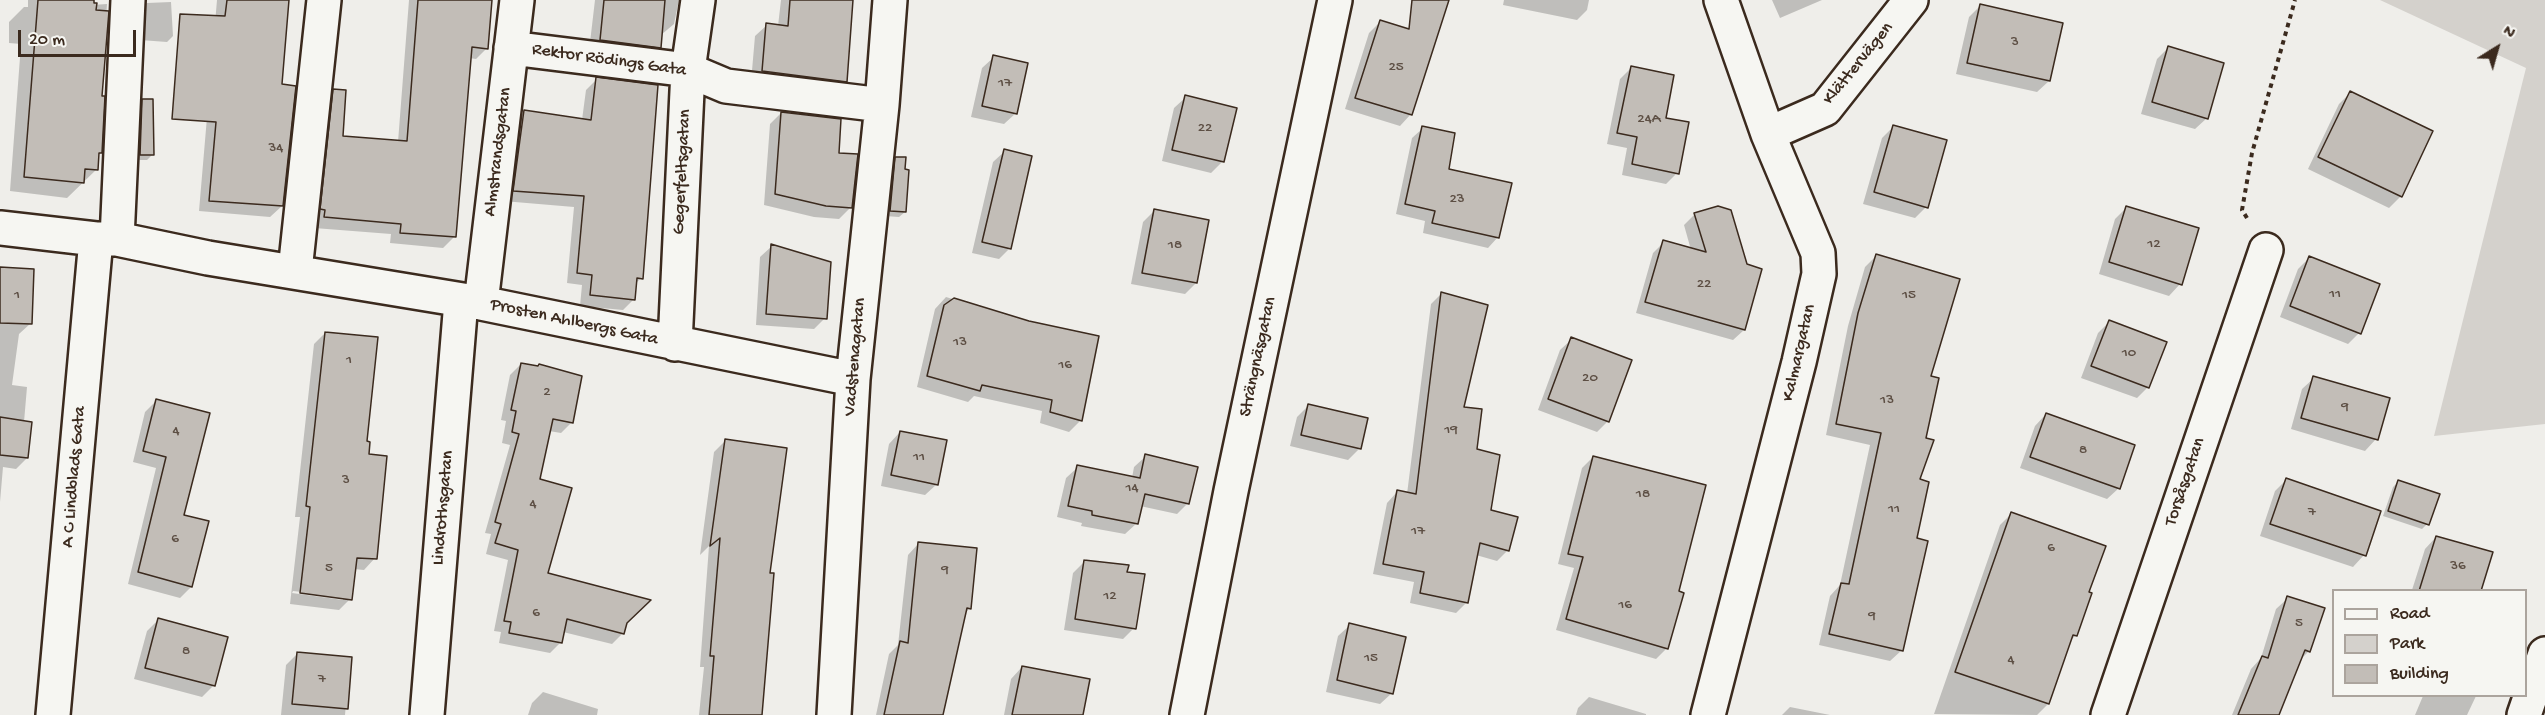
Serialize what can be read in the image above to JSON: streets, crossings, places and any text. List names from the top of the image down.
{
  "streets": {
    "street": [
      "Rektor Rödings Gata",
      "Klättervägen",
      "Almstrandsgatan",
      "Gegerfeltsgatan",
      "Prosten Ahlbergs Gata",
      "Kalmargatan",
      "Vadstenagatan",
      "Strängnäsgatan",
      "A C Lindblads Gata",
      "Torsåsgatan",
      "Lindrothsgatan"
    ]
  },
  "crossings": [
    ["Rektor Rödings Gata", "Almstrandsgatan"],
    ["Rektor Rödings Gata", "Gegerfeltsgatan"],
    ["Rektor Rödings Gata", "Vadstenagatan"],
    ["Klättervägen", "Kalmargatan"],
    ["Almstrandsgatan", "Prosten Ahlbergs Gata"],
    ["Almstrandsgatan", "Lindrothsgatan"],
    ["Gegerfeltsgatan", "Prosten Ahlbergs Gata"],
    ["Prosten Ahlbergs Gata", "Vadstenagatan"],
    ["Prosten Ahlbergs Gata", "A C Lindblads Gata"],
    ["Prosten Ahlbergs Gata", "Lindrothsgatan"]
  ],
  "house_numbers": [
    "3",
    "25",
    "17",
    "24A",
    "22",
    "34",
    "23",
    "12",
    "18",
    "22",
    "11",
    "1",
    "15",
    "13",
    "10",
    "1",
    "16",
    "20",
    "2",
    "13",
    "9",
    "19",
    "4",
    "8",
    "11",
    "3",
    "14",
    "18",
    "4",
    "11",
    "7",
    "17",
    "6",
    "6",
    "36",
    "5",
    "9",
    "12",
    "16",
    "6",
    "9",
    "5",
    "8",
    "15",
    "4",
    "7"
  ],
  "legend": ["Road", "Park", "Building"],
  "scale_bar": "20 m",
  "north": "top right"
}
